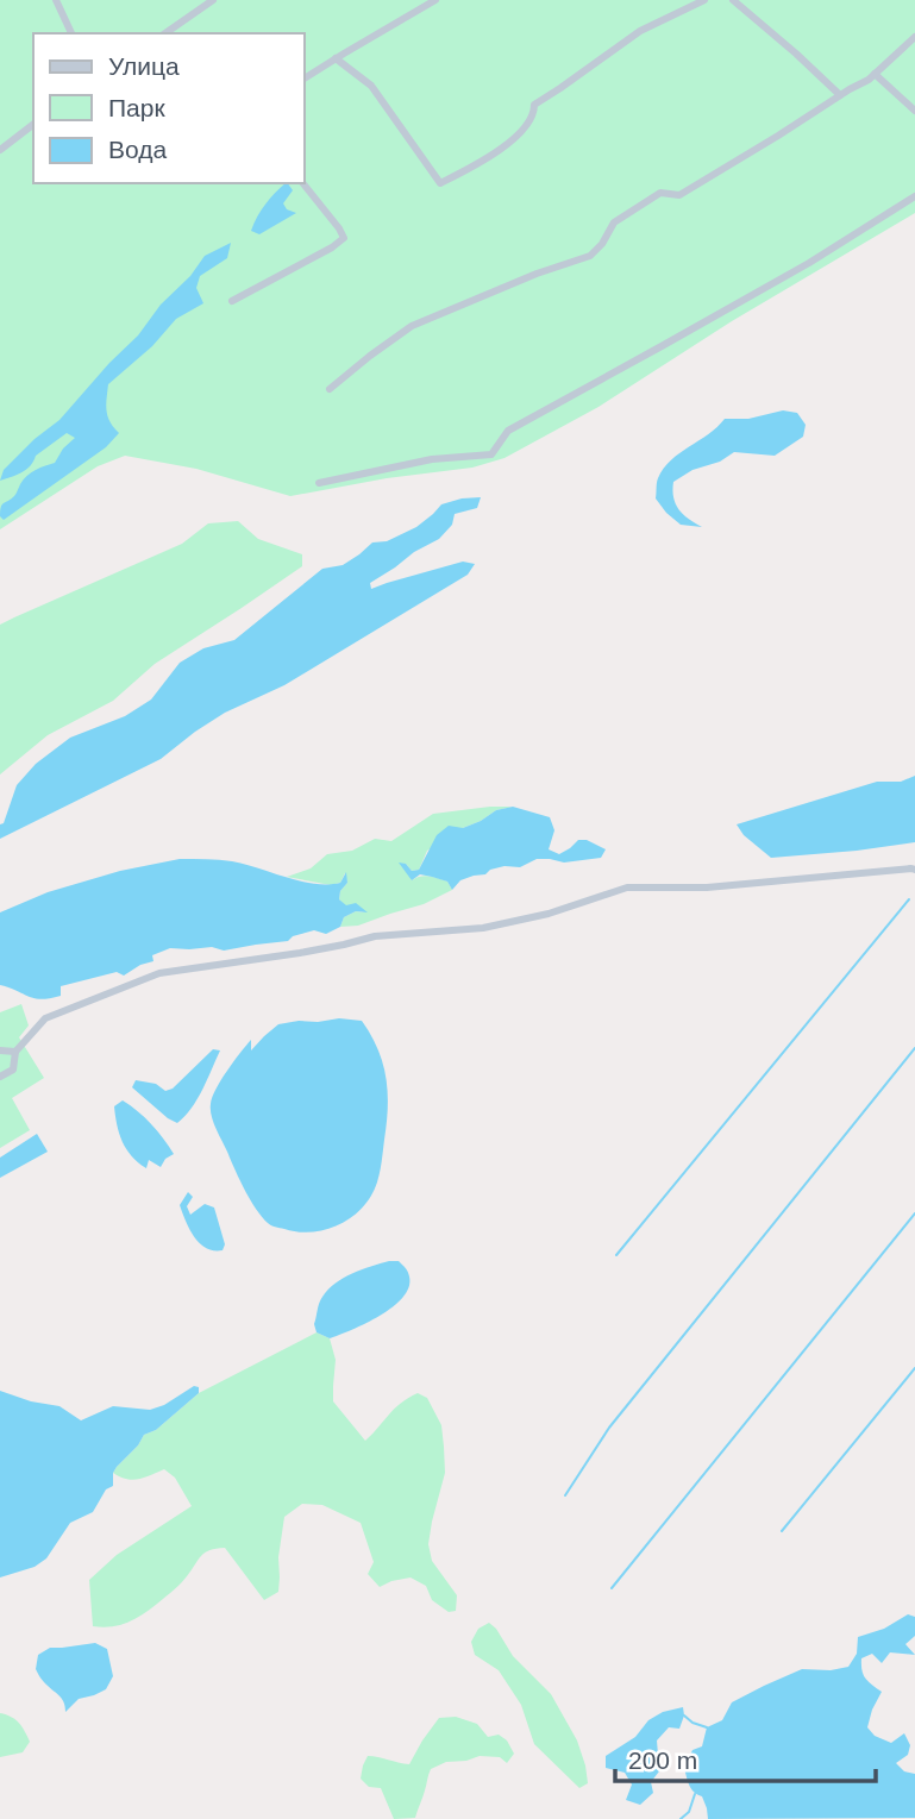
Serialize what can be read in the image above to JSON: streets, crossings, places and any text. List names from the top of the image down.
{
  "legend": ["Улица", "Парк", "Вода"],
  "scale_bar": "200 m"
}
